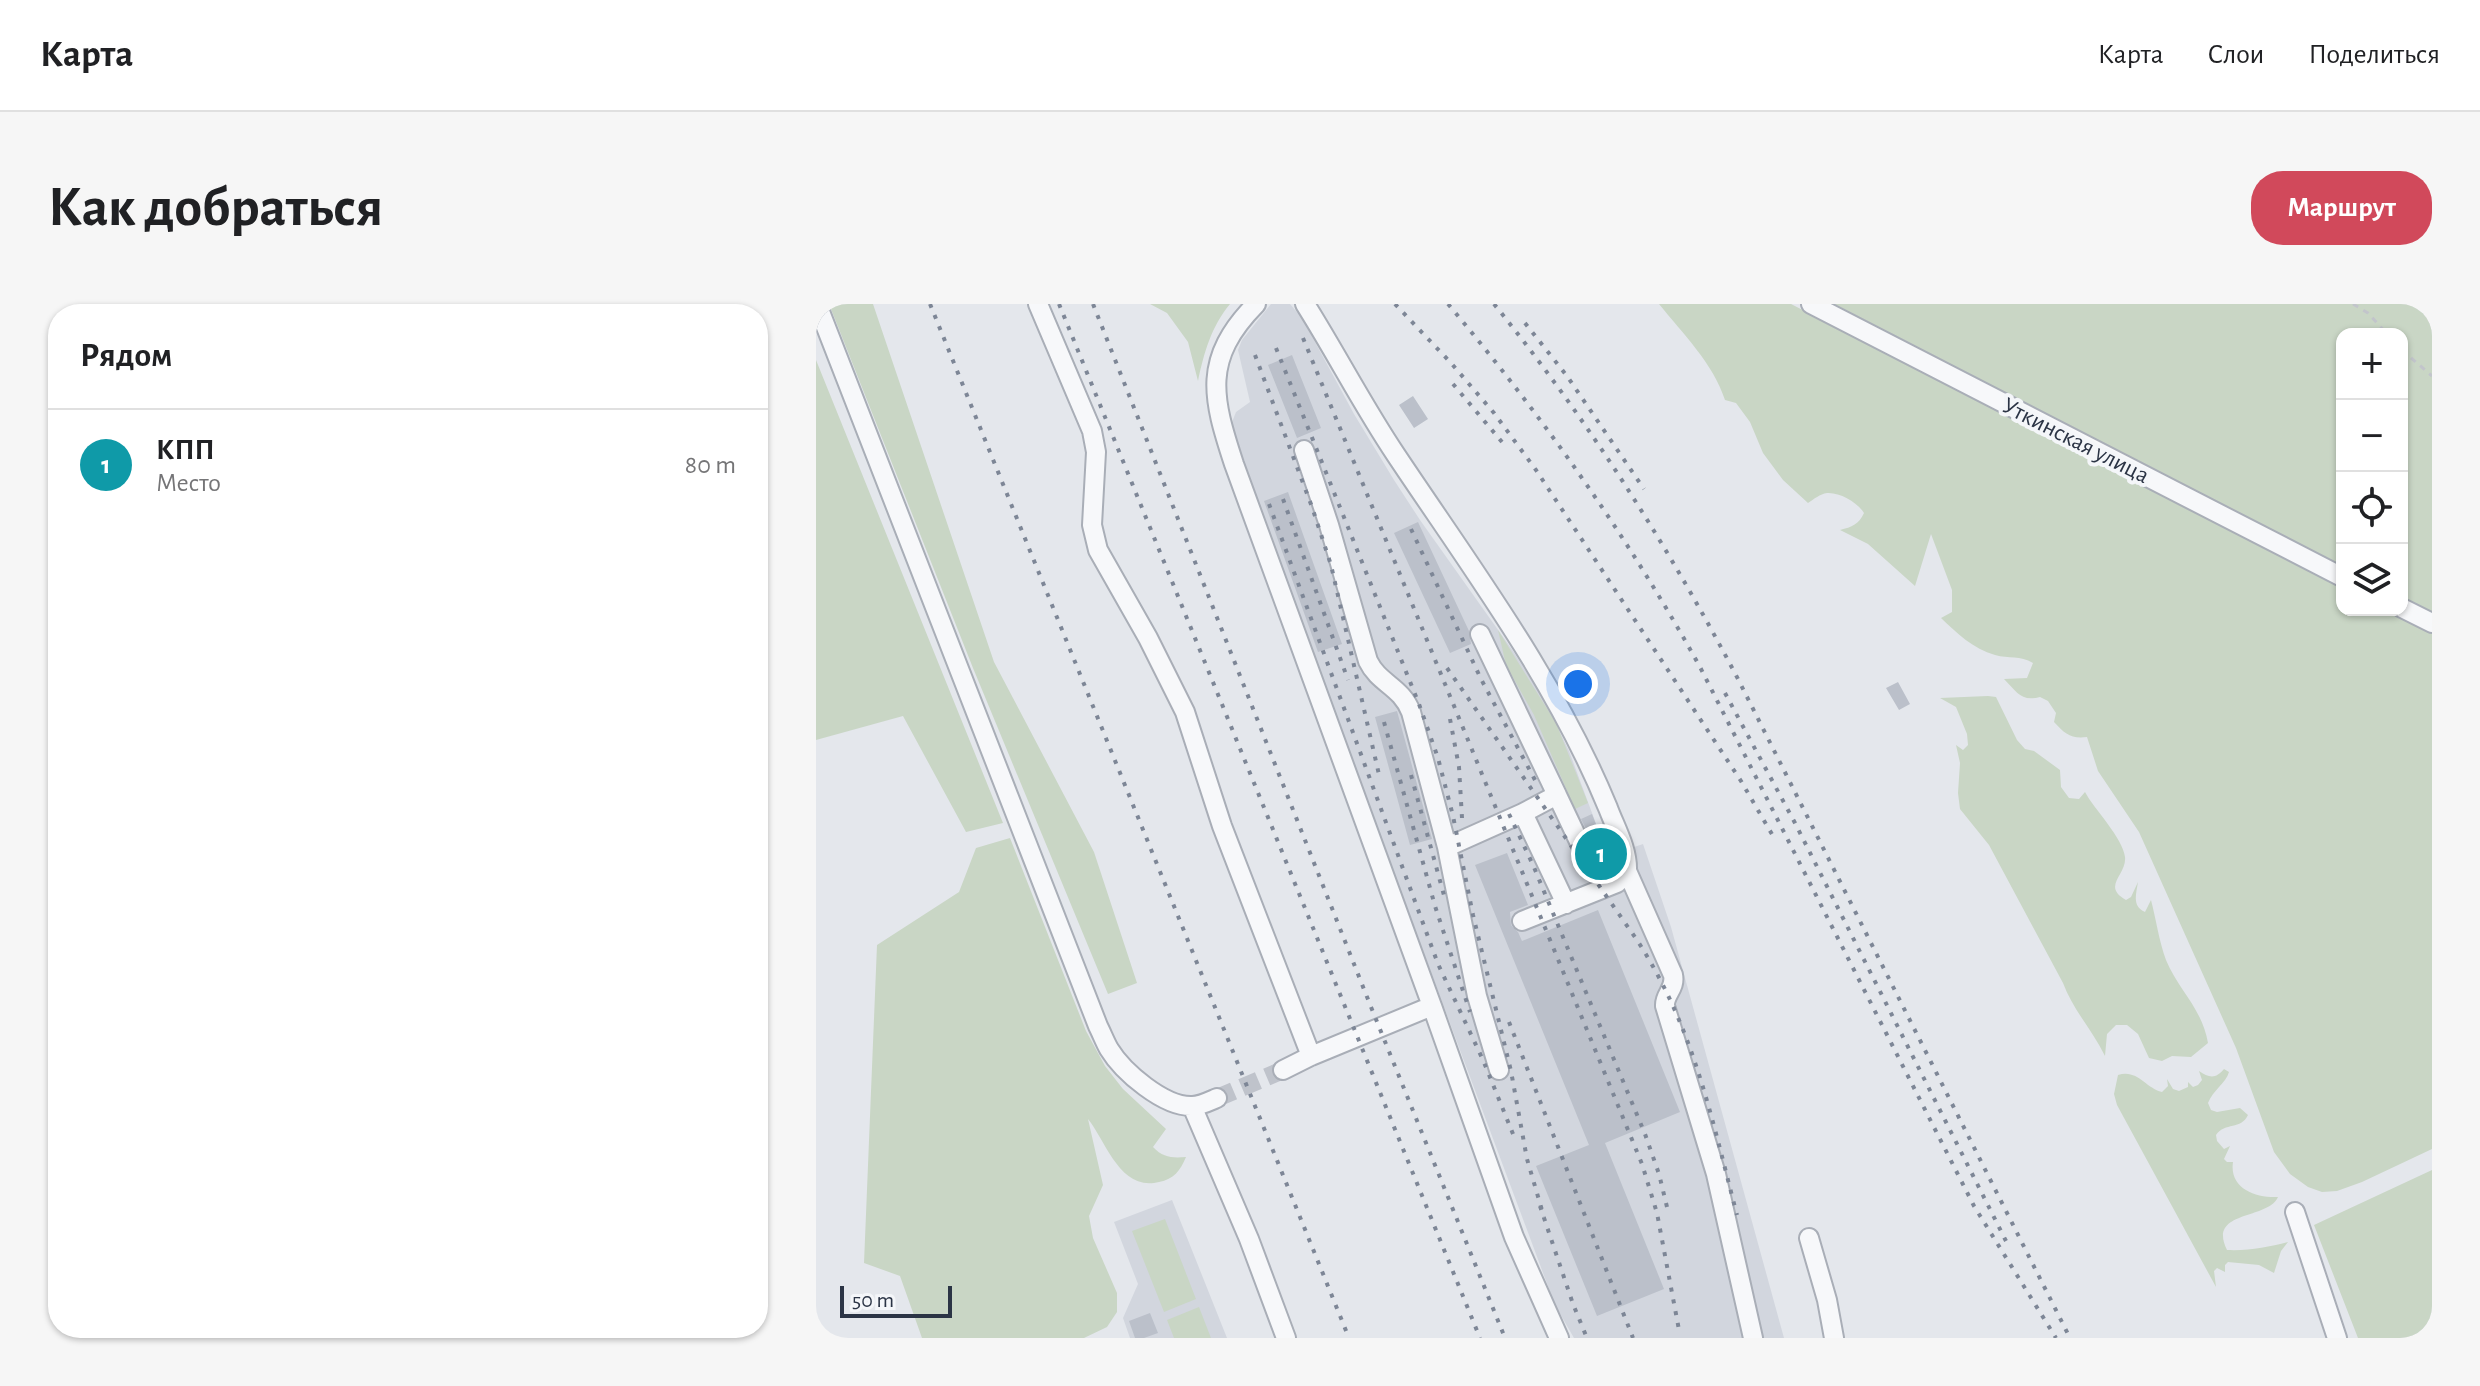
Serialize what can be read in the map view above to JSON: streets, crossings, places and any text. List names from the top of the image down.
{
  "streets": {
    "street": ["Уткинская улица"]
  },
  "scale_bar": "50 m",
  "page": {
    "header": "Карта",
    "nav": ["Карта", "Слои", "Поделиться"],
    "buttons": "Маршрут",
    "title": "Как добраться",
    "heading": "Рядом",
    "map_buttons": ["+", "−"],
    "list": [
      {
        "mark": "1",
        "name": "КПП",
        "note": "Место",
        "value": "80 m"
      }
    ],
    "pins": "1",
    "scale": "50 m"
  }
}
